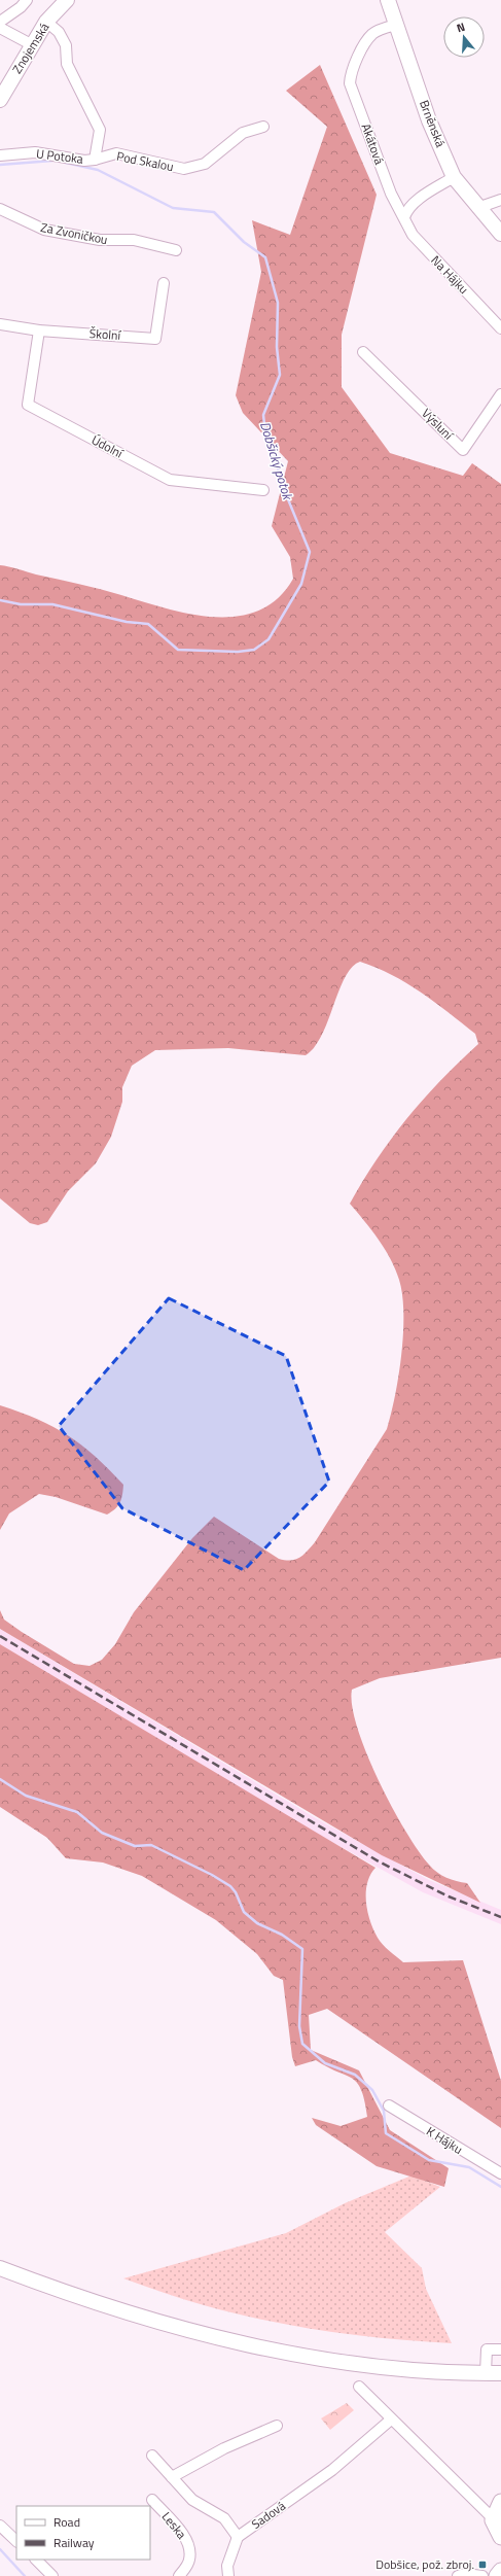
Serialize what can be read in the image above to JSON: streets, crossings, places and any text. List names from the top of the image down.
{
  "streets": {
    "main road": ["Znojemská", "Brněnská"],
    "street": [
      "Akátová",
      "U Potoka",
      "Pod Skalou",
      "Za Zvoničkou",
      "Na Hájku",
      "Školní",
      "Výsluní",
      "Údolní",
      "K Hájku",
      "Sadová",
      "Leska"
    ]
  },
  "crossings": [
    ["Brněnská", "Akátová"],
    ["Akátová", "Na Hájku"],
    ["U Potoka", "Pod Skalou"],
    ["Školní", "Údolní"]
  ],
  "water": ["Dobšický potok"],
  "places": {
    "transit": ["Dobšice, pož. zbroj."]
  },
  "legend": ["Road", "Railway"],
  "north": "top"
}
